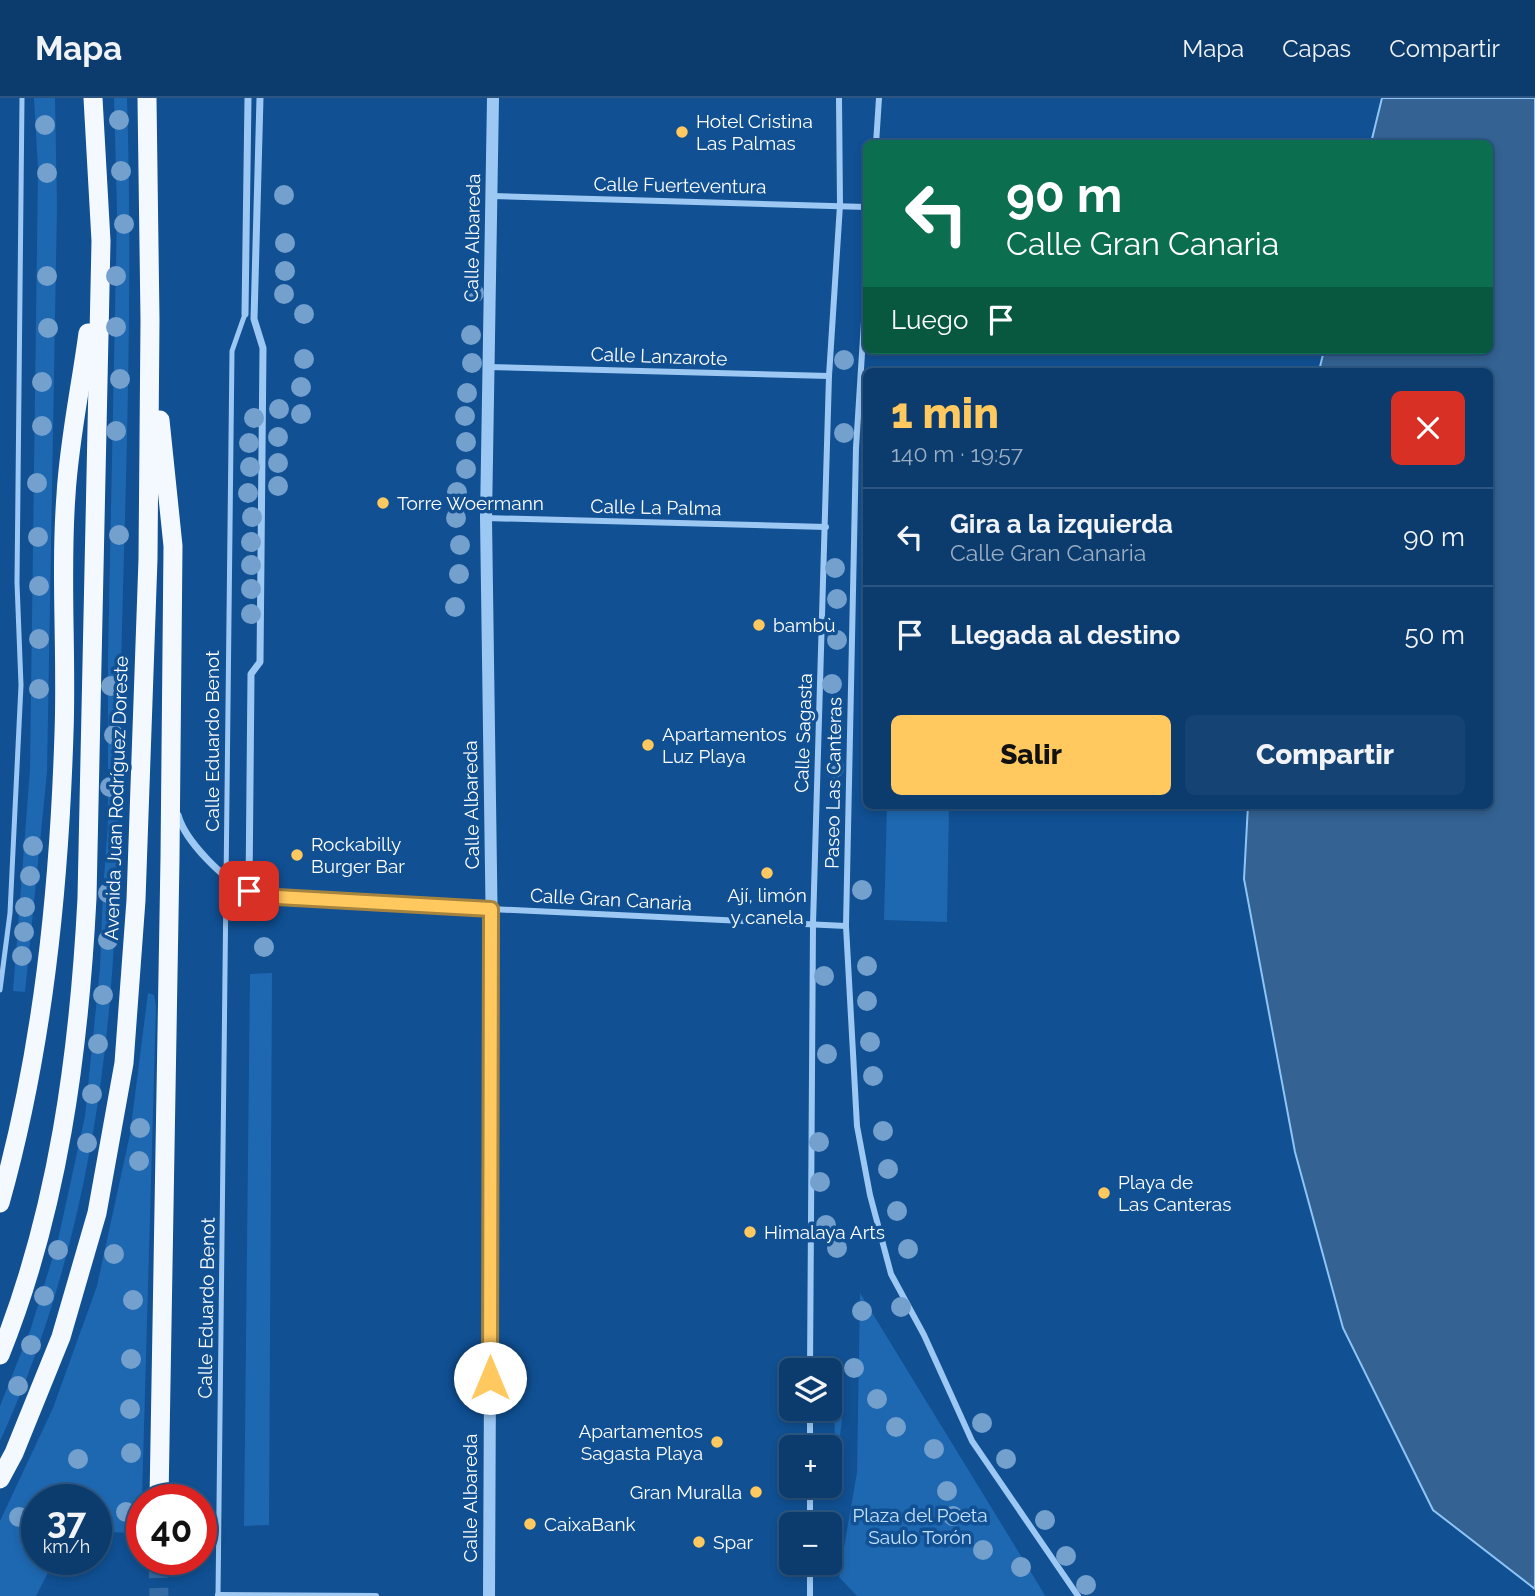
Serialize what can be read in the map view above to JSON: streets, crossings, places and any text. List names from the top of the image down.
{
  "streets": {
    "highway": ["Avenida Juan Rodríguez Doreste"],
    "street": [
      "Calle Fuerteventura",
      "Calle Albareda",
      "Calle Lanzarote",
      "Calle La Palma",
      "Calle Sagasta",
      "Calle Eduardo Benot",
      "Paseo Las Canteras",
      "Calle Gran Canaria"
    ]
  },
  "crossings": [
    ["Calle Fuerteventura", "Calle Albareda"],
    ["Calle Fuerteventura", "Calle Sagasta"],
    ["Calle Albareda", "Calle Lanzarote"],
    ["Calle Albareda", "Calle La Palma"],
    ["Calle Albareda", "Calle Gran Canaria"],
    ["Calle Lanzarote", "Calle Sagasta"],
    ["Calle La Palma", "Calle Sagasta"],
    ["Calle Sagasta", "Calle Gran Canaria"],
    ["Calle Eduardo Benot", "Calle Gran Canaria"],
    ["Paseo Las Canteras", "Calle Gran Canaria"]
  ],
  "parks": ["Plaza del Poeta Saulo Torón"],
  "places": [
    "Hotel Cristina Las Palmas",
    "Torre Woermann",
    "bambù",
    "Apartamentos Luz Playa",
    "Rockabilly Burger Bar",
    "Ají, limón y canela",
    "Playa de Las Canteras",
    "Himalaya Arts",
    "Apartamentos Sagasta Playa",
    "Gran Muralla",
    "CaixaBank",
    "Spar"
  ],
  "page": {
    "header": "Mapa",
    "nav": ["Mapa", "Capas", "Compartir"],
    "turn": ["90 m", "Calle Gran Canaria"],
    "then": "Luego",
    "heading": ["1 min", "140 m · 19:57"],
    "list": [
      {
        "name": "Gira a la izquierda",
        "note": "Calle Gran Canaria",
        "value": "90 m"
      },
      {
        "name": "Llegada al destino",
        "value": "50 m"
      }
    ],
    "buttons": ["Salir", "Compartir"],
    "map_buttons": ["+", "−"],
    "speed": "37 km/h",
    "limit": "40"
  }
}
